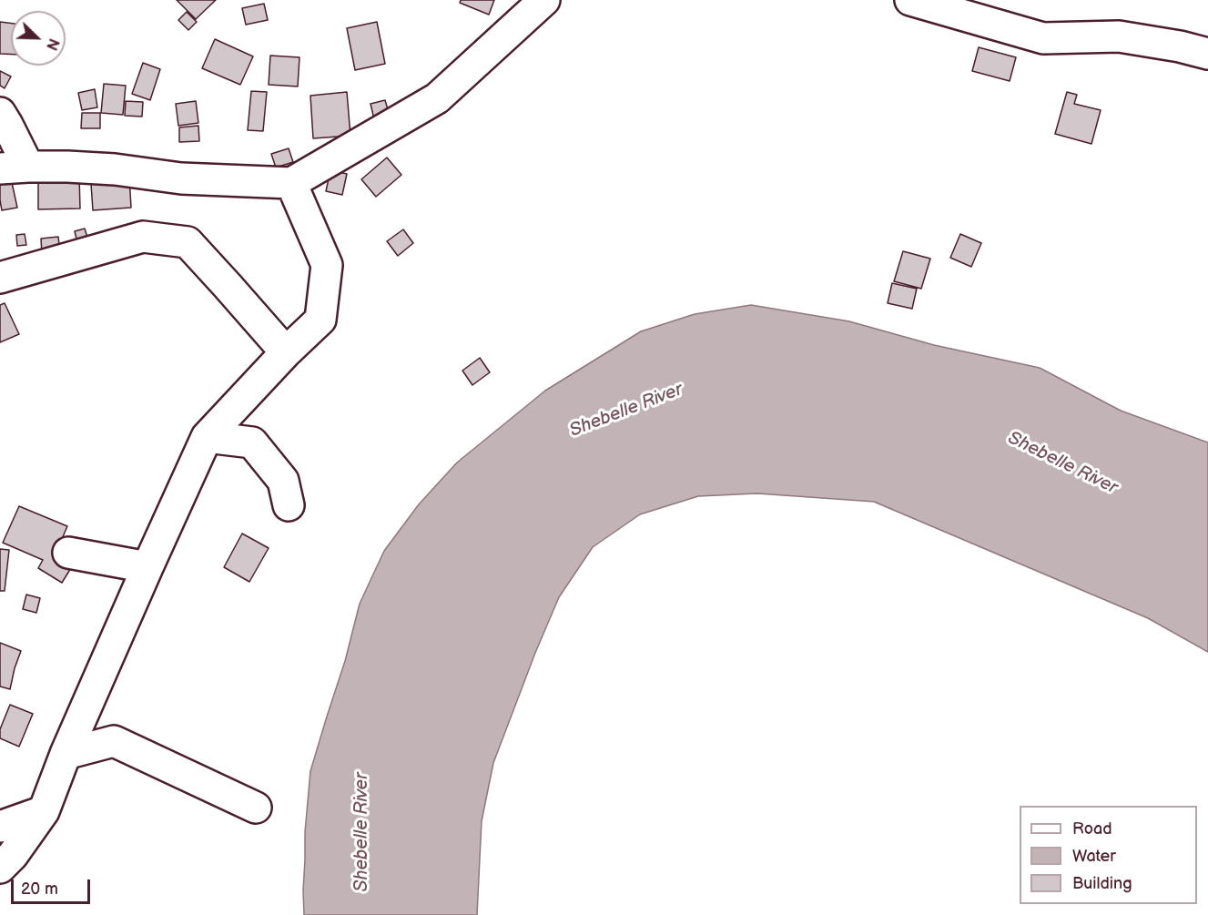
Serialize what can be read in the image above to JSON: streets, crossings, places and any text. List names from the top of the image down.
{
  "water": ["Shebelle River"],
  "legend": ["Road", "Water", "Building"],
  "scale_bar": "20 m",
  "north": "bottom right"
}
